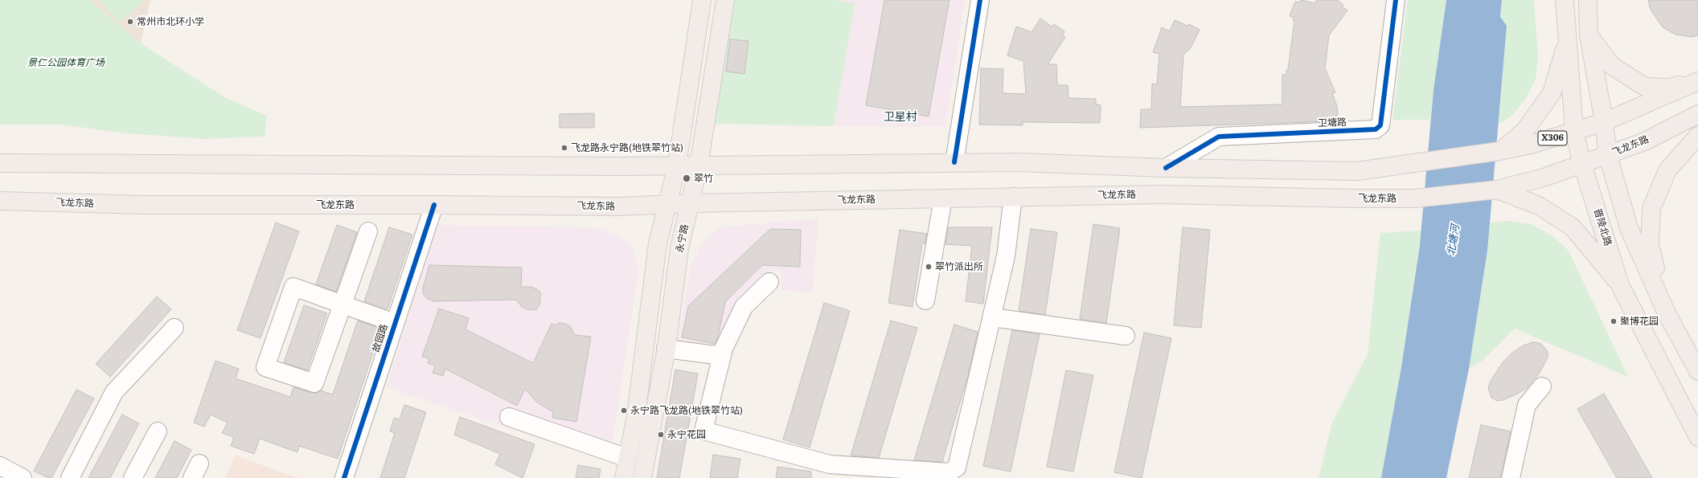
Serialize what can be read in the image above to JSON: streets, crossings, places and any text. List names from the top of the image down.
{
  "streets": {
    "main road": [
      "X306",
      "飞龙东路",
      "晋陵北路",
      "永宁路"
    ],
    "street": ["卫塘路", "故园路"]
  },
  "crossings": [
    ["X306", "晋陵北路"],
    ["飞龙东路", "晋陵北路"],
    ["飞龙东路", "永宁路"],
    ["飞龙东路", "故园路"]
  ],
  "districts": ["卫星村"],
  "water": ["北塘河"],
  "parks": ["景仁公园体育广场"],
  "places": [
    "常州市北环小学",
    "飞龙路永宁路(地铁翠竹站)",
    "翠竹",
    "翠竹派出所",
    "聚博花园",
    "永宁路飞龙路(地铁翠竹站)",
    "永宁花园"
  ]
}
